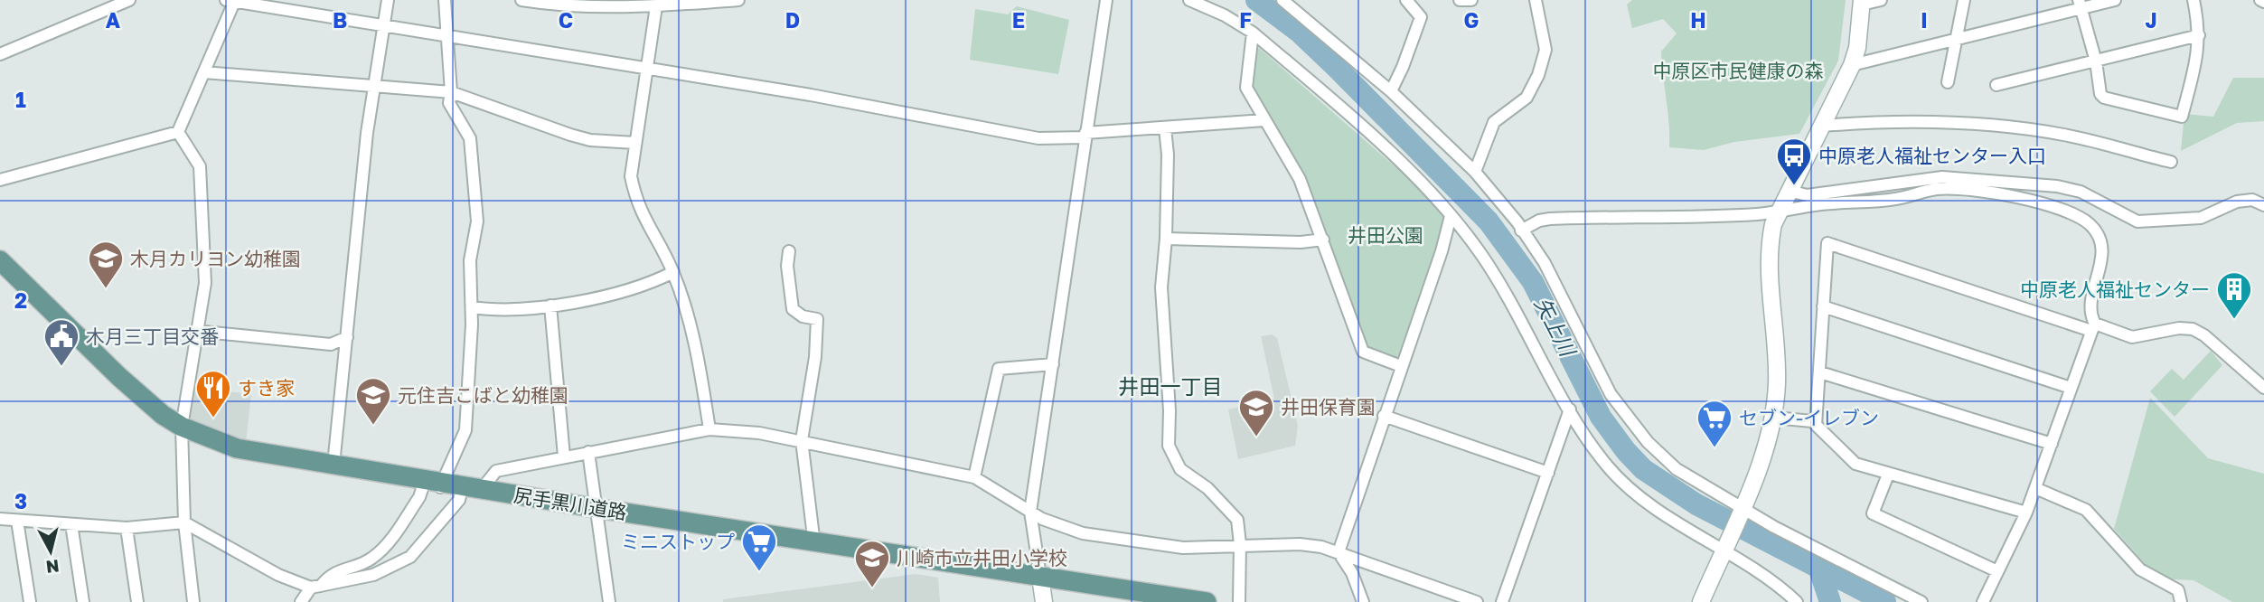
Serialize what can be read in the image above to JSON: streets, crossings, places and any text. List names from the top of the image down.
{
  "streets": {
    "main road": ["尻手黒川道路"]
  },
  "districts": ["井田一丁目"],
  "water": ["矢上川"],
  "parks": ["中原区市民健康の森", "井田公園"],
  "places": {
    "bus stop": ["中原老人福祉センター入口"],
    "school or university": [
      "木月カリヨン幼稚園",
      "元住吉こばと幼稚園",
      "井田保育園",
      "川崎市立井田小学校"
    ],
    "building": ["中原老人福祉センター"],
    "public building": ["木月三丁目交番"],
    "restaurant": ["すき家"],
    "supermarket": ["セブン-イレブン", "ミニストップ"]
  },
  "north": "bottom",
  "grid": {
    "columns": [
      "A",
      "B",
      "C",
      "D",
      "E",
      "F",
      "G",
      "H",
      "I",
      "J"
    ],
    "rows": ["1", "2", "3"]
  }
}
